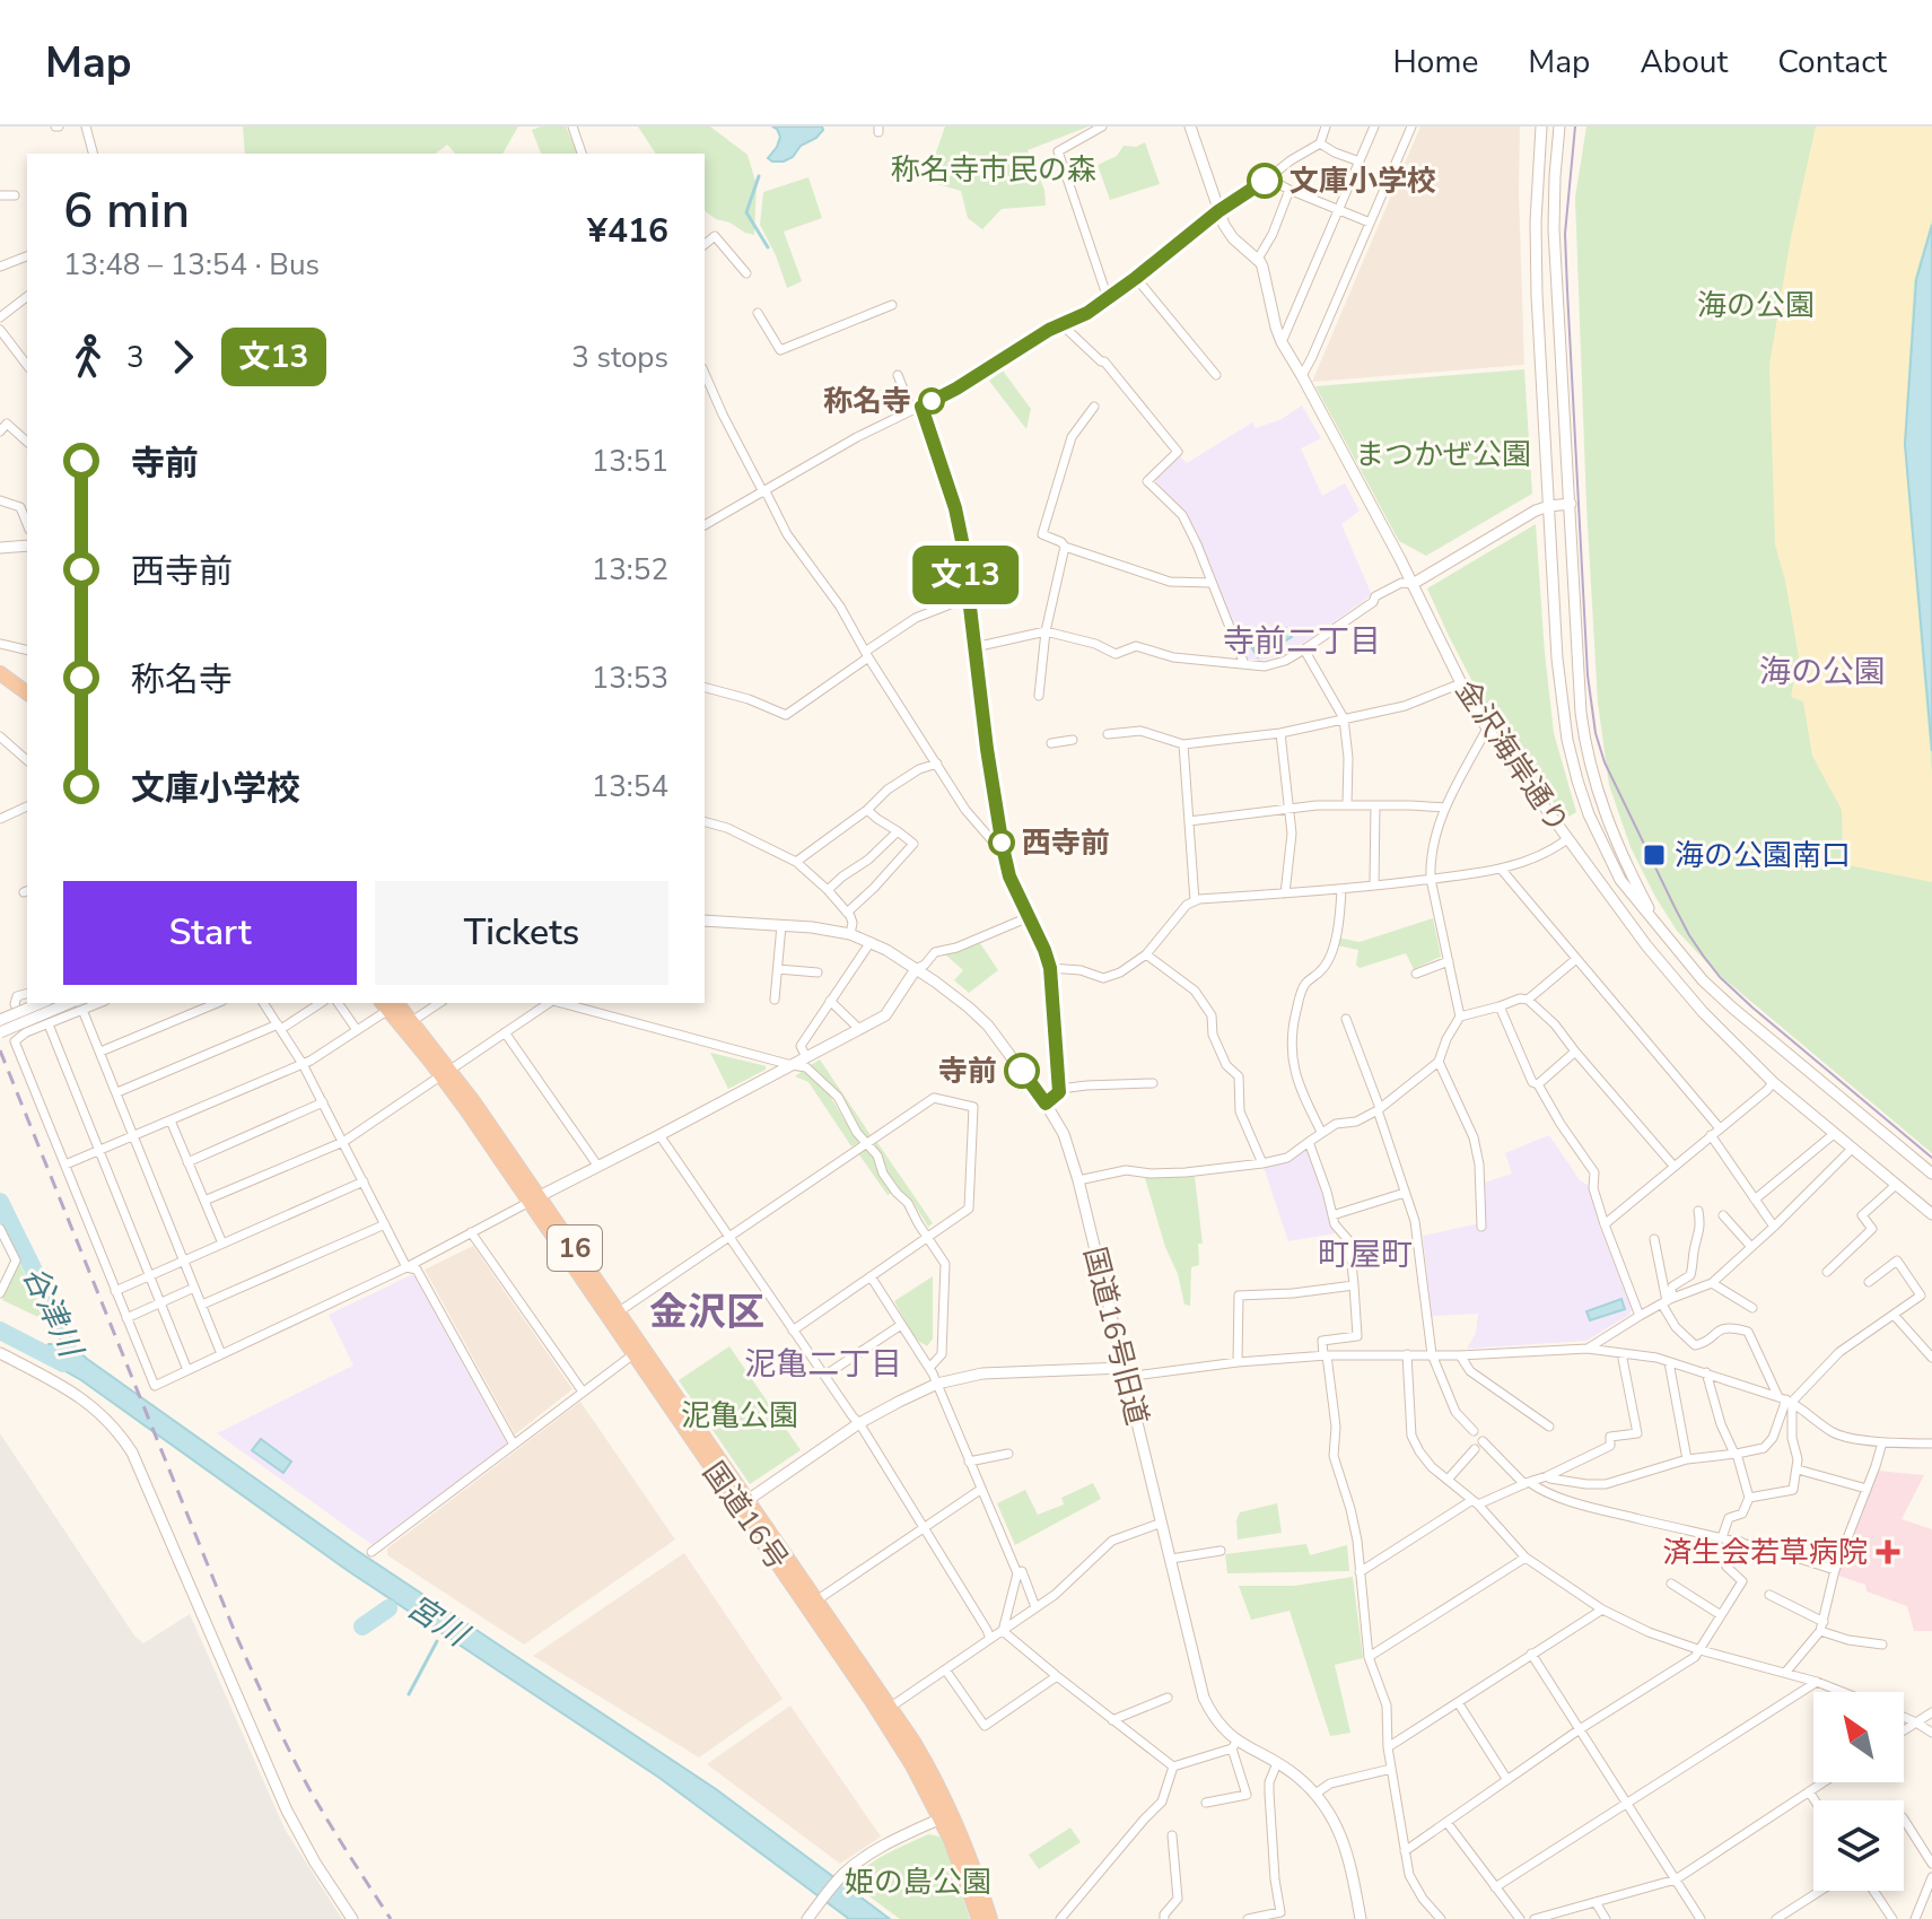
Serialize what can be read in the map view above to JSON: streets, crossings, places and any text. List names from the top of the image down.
{
  "streets": {
    "highway": ["16", "国道16号"],
    "street": ["金沢海岸通り", "国道16号旧道"]
  },
  "districts": [
    "寺前二丁目",
    "海の公園",
    "町屋町",
    "金沢区",
    "泥亀二丁目"
  ],
  "water": ["谷津川", "宮川"],
  "parks": [
    "称名寺市民の森",
    "海の公園",
    "まつかぜ公園",
    "泥亀公園",
    "姫の島公園"
  ],
  "places": {
    "other": [
      "文庫小学校",
      "称名寺",
      "西寺前",
      "寺前"
    ],
    "transit": ["海の公園南口"],
    "health": ["済生会若草病院"]
  },
  "lines": ["bus line 文13"],
  "north": "top left",
  "page": {
    "header": "Map",
    "nav": [
      "Home",
      "Map",
      "About",
      "Contact"
    ],
    "on_map": "文13",
    "heading": ["6 min", "13:48 – 13:54 · Bus", "¥416"],
    "legs": ["3", "文13", "3 stops"],
    "list": [
      {
        "name": "寺前",
        "value": "13:51"
      },
      {
        "name": "西寺前",
        "value": "13:52"
      },
      {
        "name": "称名寺",
        "value": "13:53"
      },
      {
        "name": "文庫小学校",
        "value": "13:54"
      }
    ],
    "buttons": ["Start", "Tickets"]
  }
}
